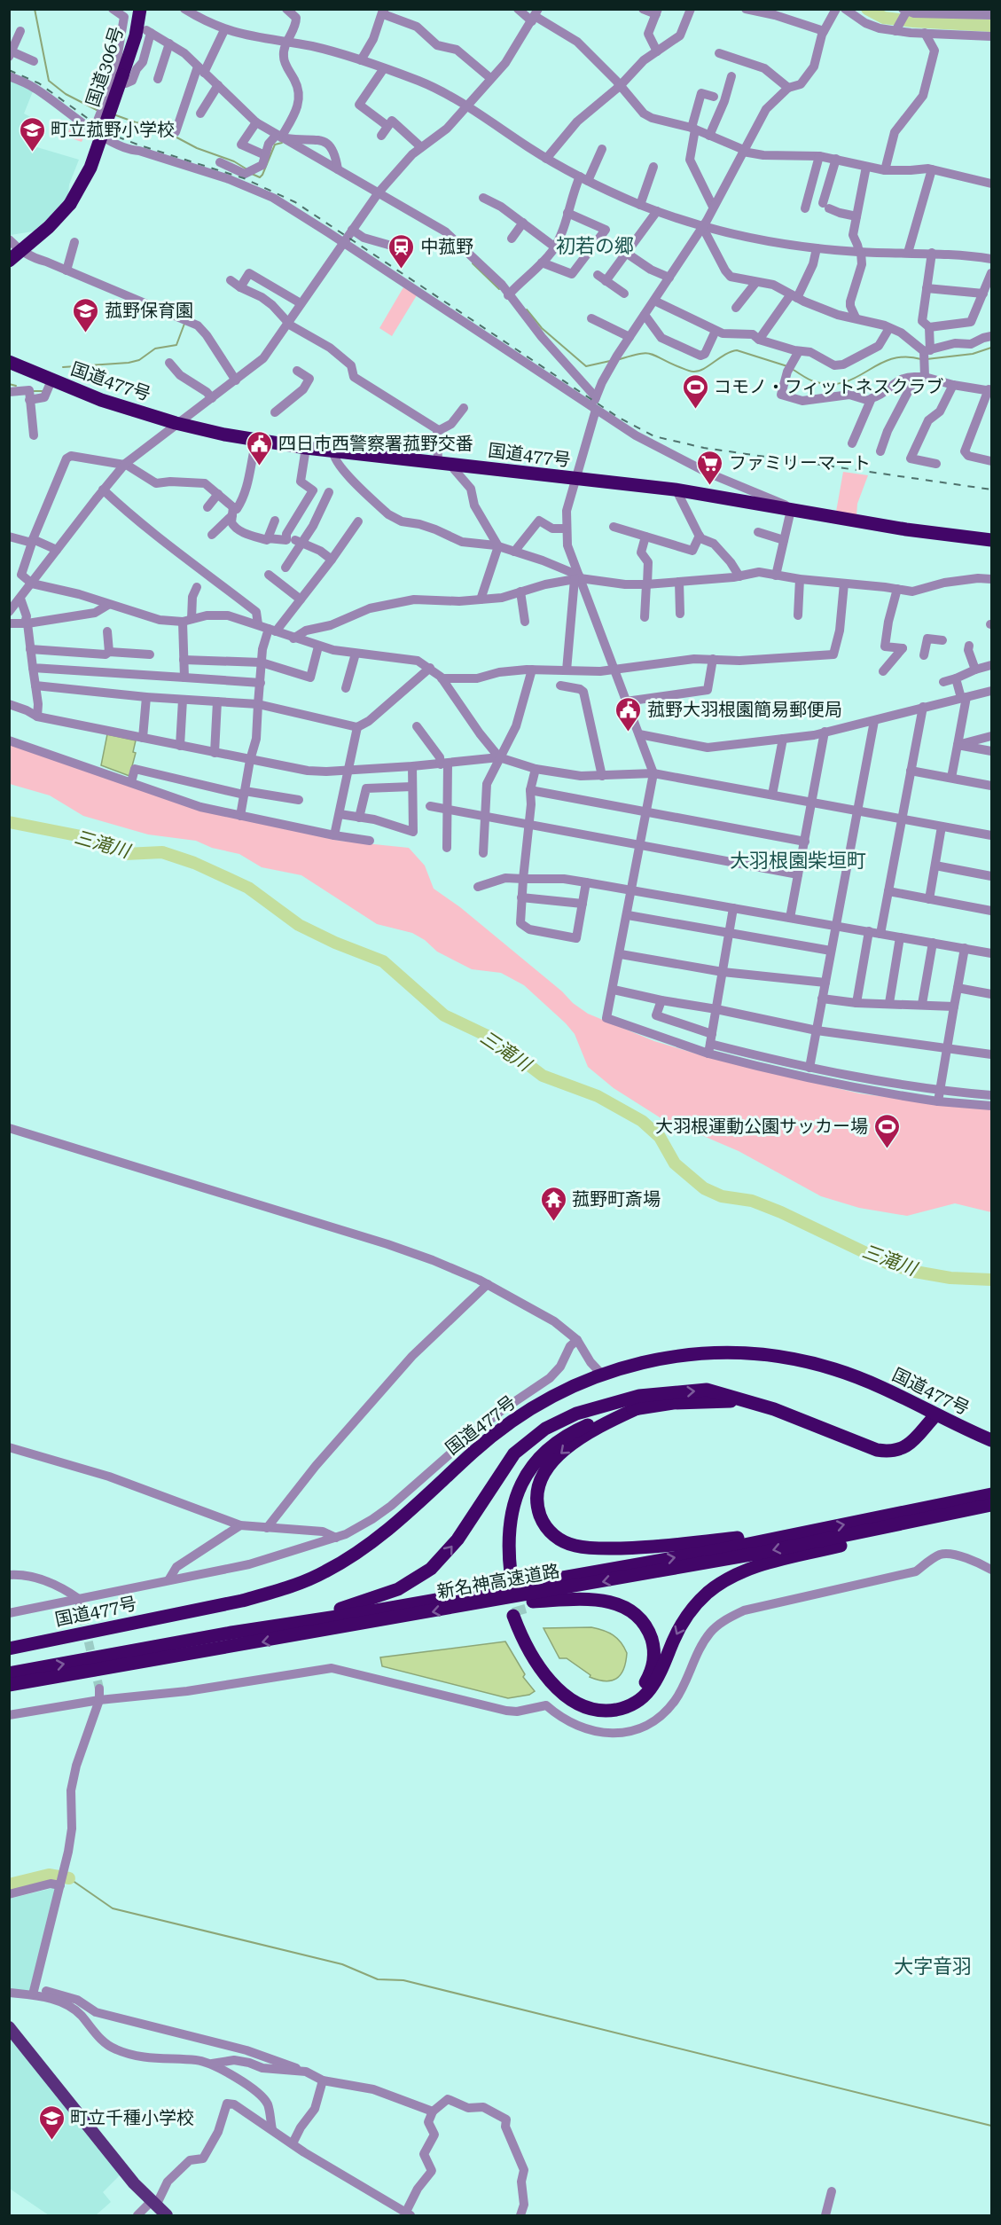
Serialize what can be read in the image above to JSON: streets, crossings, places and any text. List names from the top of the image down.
{
  "streets": {
    "highway": ["国道306号", "国道477号", "新名神高速道路"]
  },
  "districts": ["初若の郷", "大羽根園柴垣町", "大字音羽"],
  "water": ["三滝川"],
  "places": {
    "school or university": ["町立菰野小学校", "菰野保育園", "町立千種小学校"],
    "station": ["中菰野"],
    "sports": ["コモノ・フィットネスクラブ", "大羽根運動公園サッカー場"],
    "public building": ["四日市西警察署菰野交番", "菰野大羽根園簡易郵便局"],
    "supermarket": ["ファミリーマート"],
    "temple": ["菰野町斎場"]
  }
}
